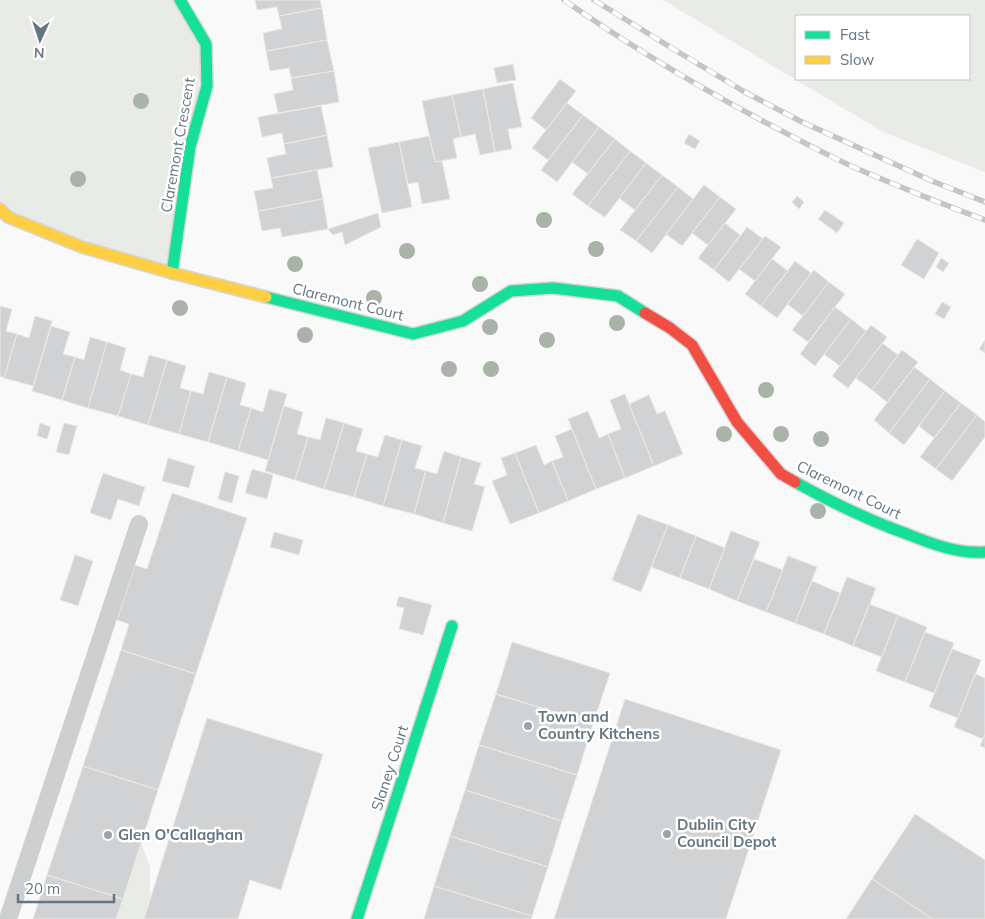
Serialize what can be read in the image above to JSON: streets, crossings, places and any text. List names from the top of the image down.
{
  "streets": {
    "street": ["Claremont Crescent", "Claremont Court", "Slaney Court"]
  },
  "crossings": [
    ["Claremont Crescent", "Claremont Court"]
  ],
  "places": ["Town and Country Kitchens", "Dublin City Council Depot", "Glen O'Callaghan"],
  "legend": ["Fast", "Slow"],
  "scale_bar": "20 m",
  "north": "bottom"
}
